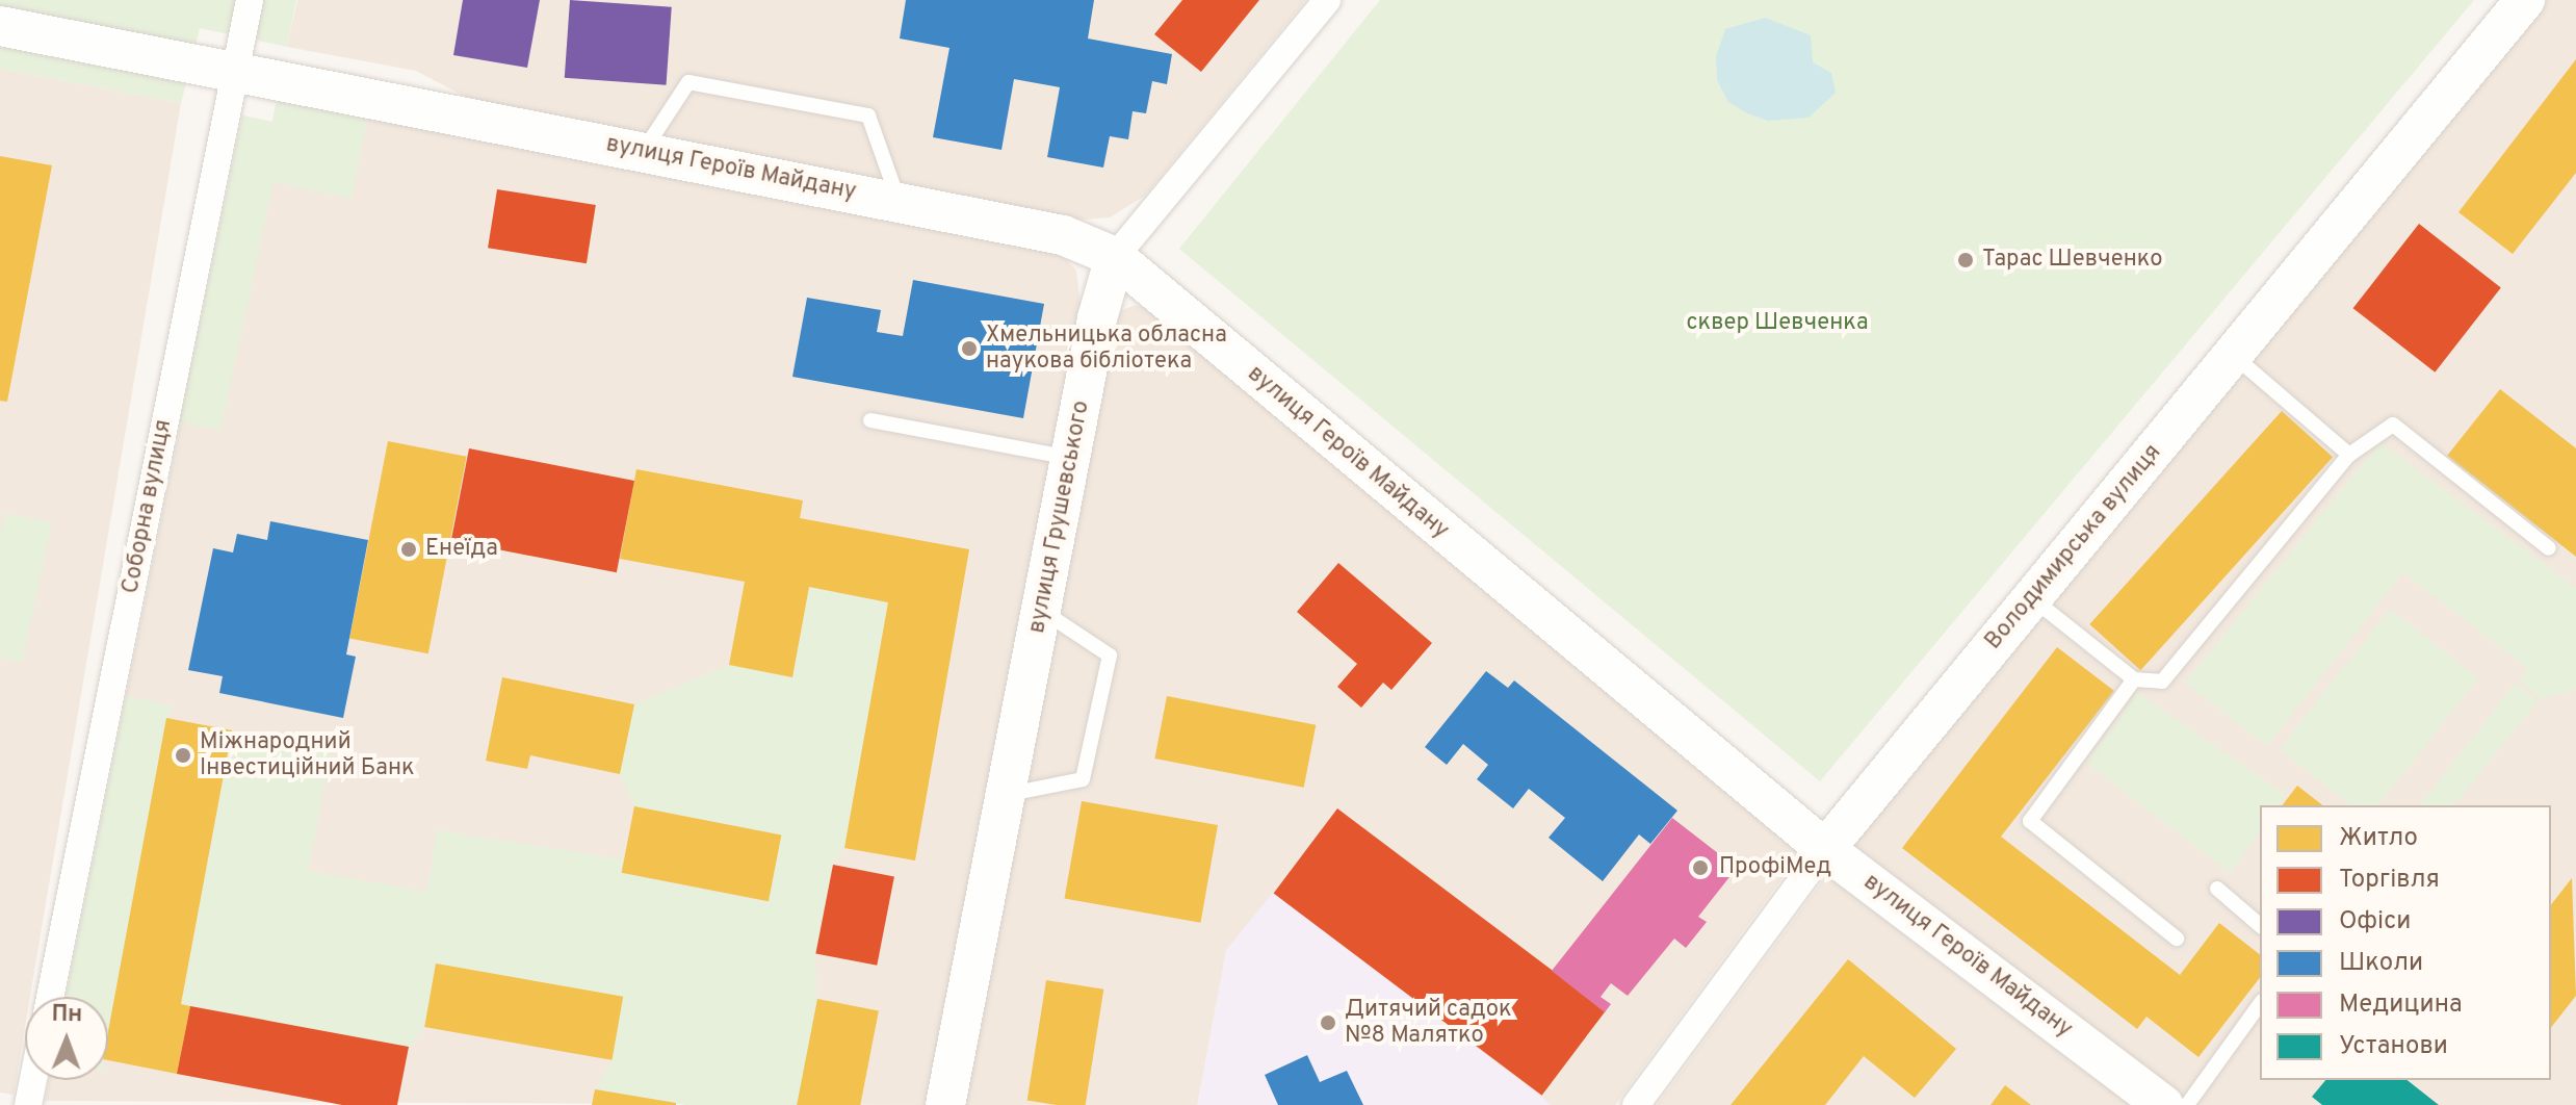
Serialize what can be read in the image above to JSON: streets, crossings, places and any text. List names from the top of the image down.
{
  "streets": {
    "street": [
      "вулиця Героїв Майдану",
      "Соборна вулиця",
      "вулиця Грушевського",
      "Володимирська вулиця"
    ]
  },
  "crossings": [
    ["вулиця Героїв Майдану", "Соборна вулиця"],
    ["вулиця Героїв Майдану", "вулиця Грушевського"],
    ["вулиця Героїв Майдану", "Володимирська вулиця"]
  ],
  "parks": ["сквер Шевченка"],
  "places": [
    "Тарас Шевченко",
    "Хмельницька обласна наукова бібліотека",
    "Енеїда",
    "Міжнародний Інвестиційний Банк",
    "ПрофіМед",
    "Дитячий садок №8 Малятко"
  ],
  "legend": [
    "Житло",
    "Торгівля",
    "Офіси",
    "Школи",
    "Медицина",
    "Установи"
  ],
  "north": "top"
}
